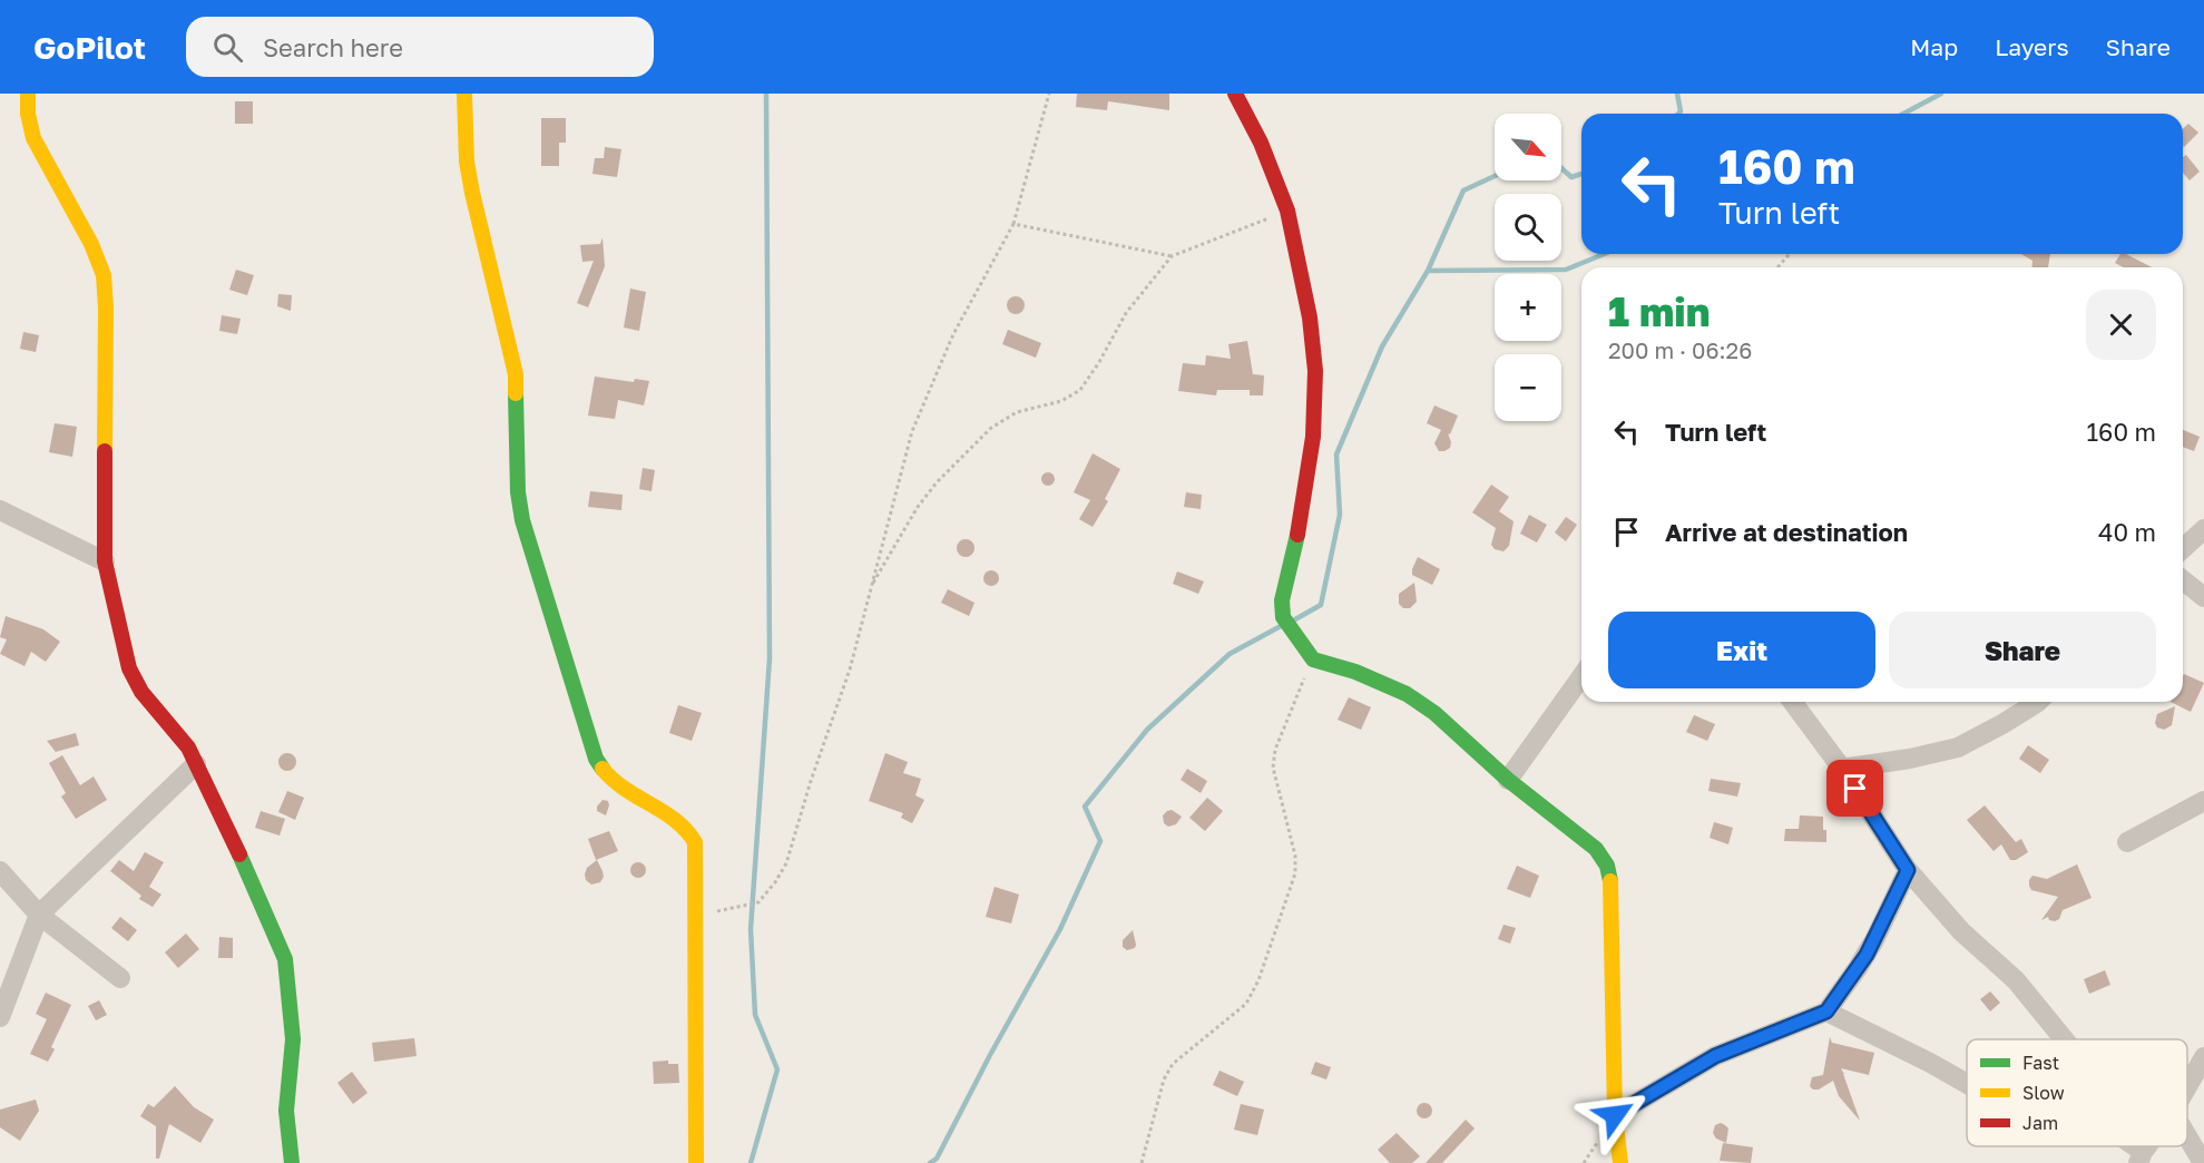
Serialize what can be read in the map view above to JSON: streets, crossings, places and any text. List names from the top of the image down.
{
  "legend": ["Fast", "Slow", "Jam"],
  "north": "bottom right",
  "page": {
    "header": "GoPilot",
    "search": "Search here",
    "nav": ["Map", "Layers", "Share"],
    "map_buttons": ["+", "−"],
    "turn": ["160 m", "Turn left"],
    "heading": ["1 min", "200 m · 06:26"],
    "list": [
      {
        "name": "Turn left",
        "value": "160 m"
      },
      {
        "name": "Arrive at destination",
        "value": "40 m"
      }
    ],
    "buttons": ["Exit", "Share"]
  }
}
